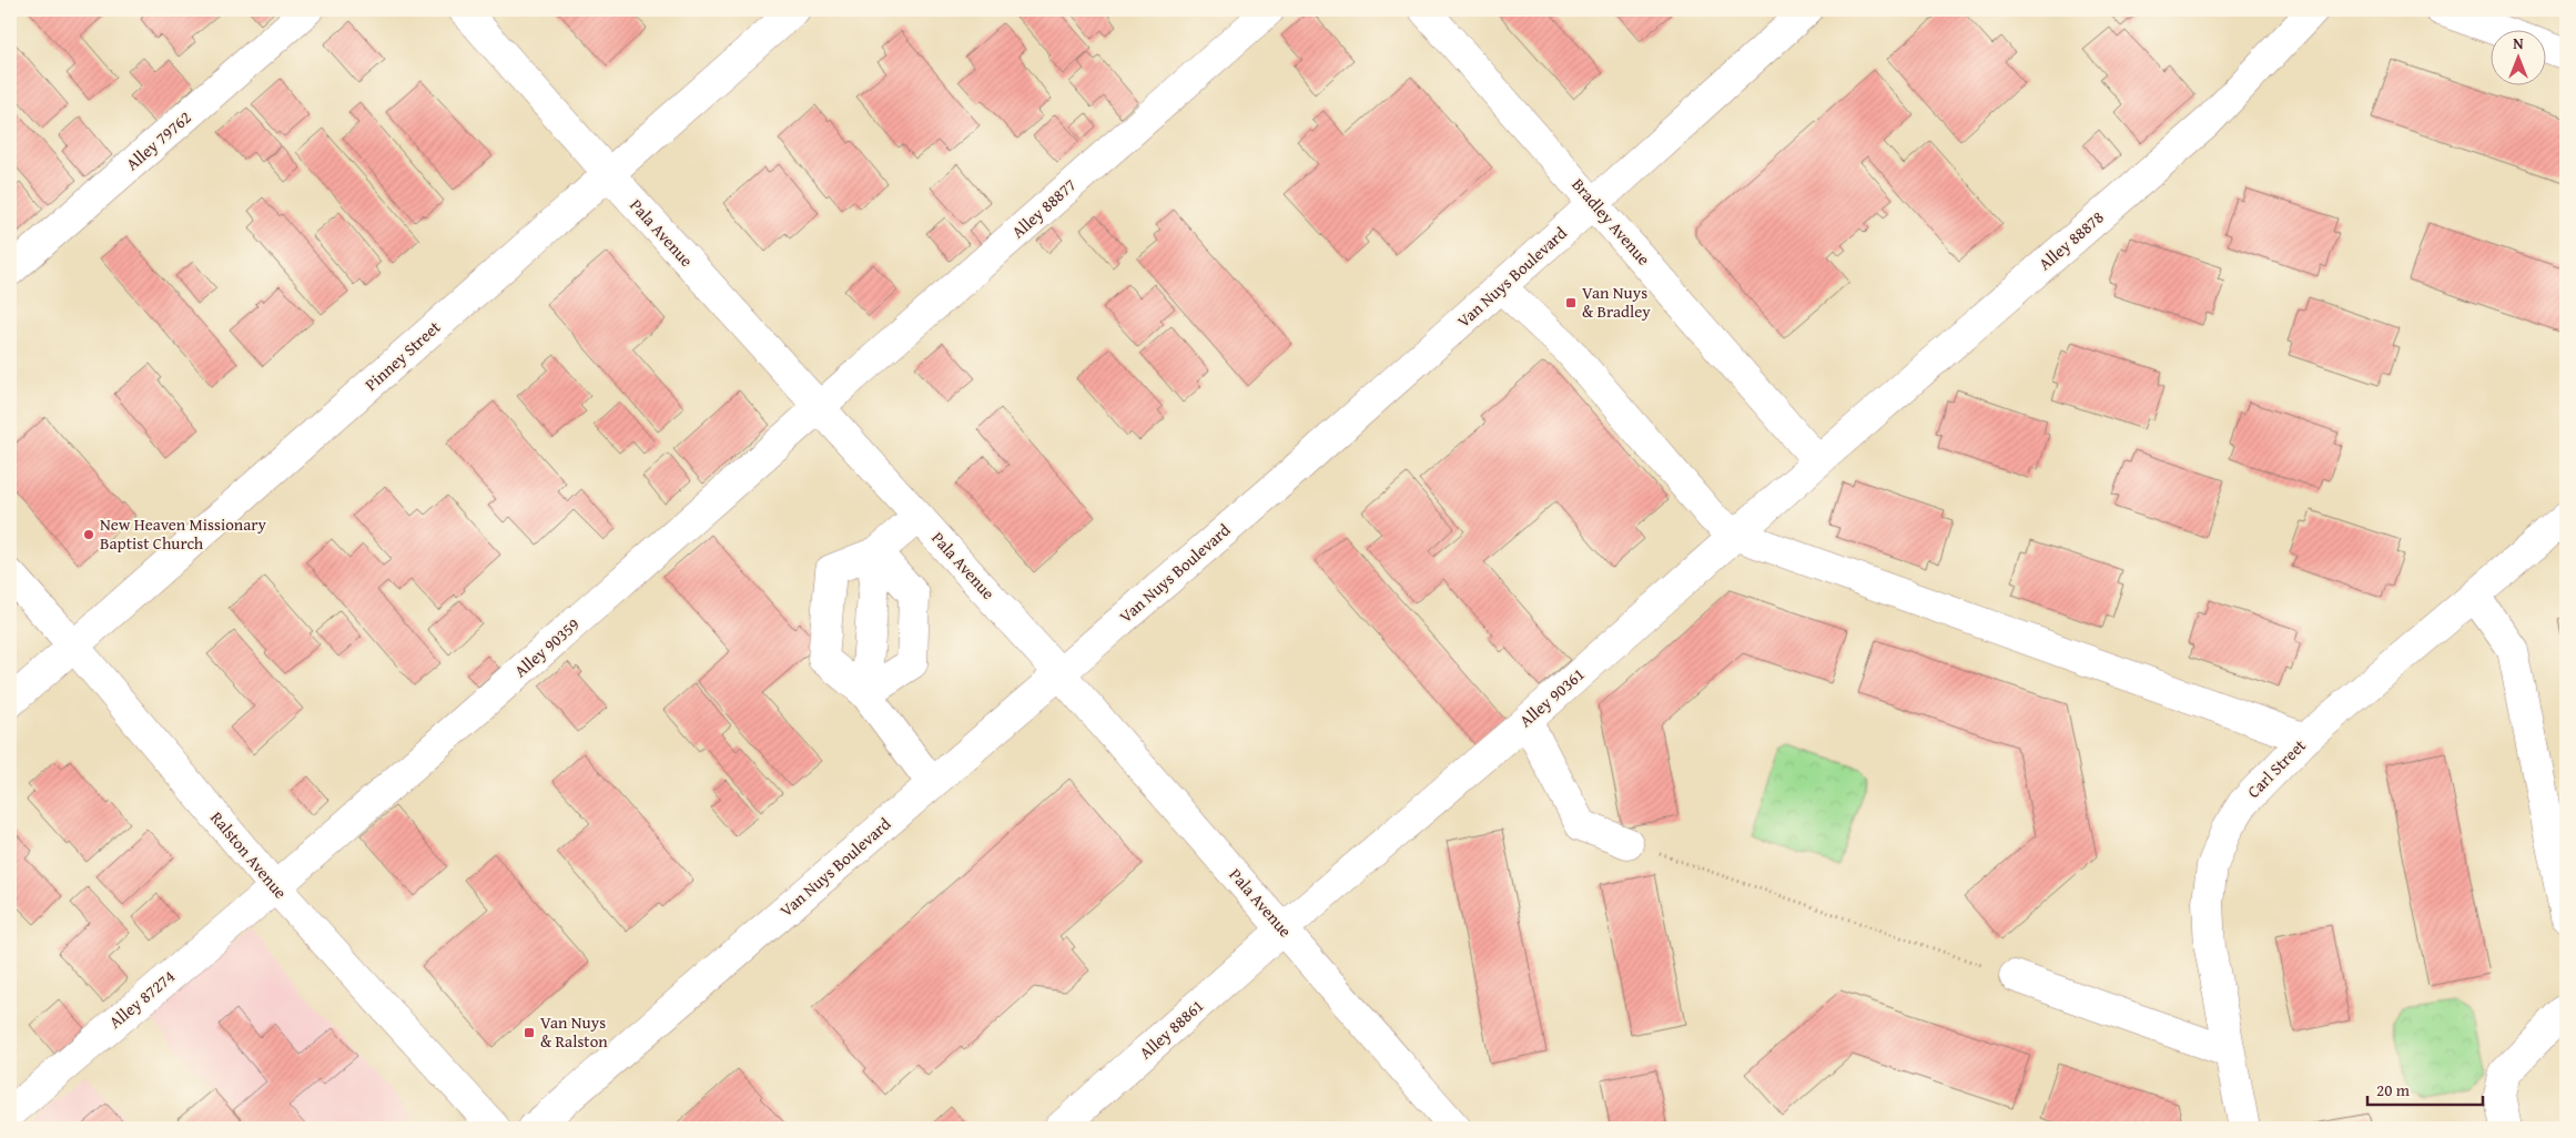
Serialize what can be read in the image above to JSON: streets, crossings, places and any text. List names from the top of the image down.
{
  "streets": {
    "street": [
      "Alley 79762",
      "Alley 88877",
      "Bradley Avenue",
      "Pala Avenue",
      "Alley 88878",
      "Van Nuys Boulevard",
      "Pinney Street",
      "Alley 90359",
      "Alley 90361",
      "Carl Street",
      "Ralston Avenue",
      "Alley 87274",
      "Alley 88861"
    ]
  },
  "crossings": [
    ["Alley 88877", "Pala Avenue"],
    ["Alley 88877", "Alley 90359"],
    ["Bradley Avenue", "Alley 88878"],
    ["Bradley Avenue", "Van Nuys Boulevard"],
    ["Bradley Avenue", "Alley 90361"],
    ["Pala Avenue", "Van Nuys Boulevard"],
    ["Pala Avenue", "Pinney Street"],
    ["Pala Avenue", "Alley 90359"],
    ["Pala Avenue", "Alley 90361"],
    ["Pala Avenue", "Alley 88861"],
    ["Alley 88878", "Alley 90361"],
    ["Pinney Street", "Ralston Avenue"],
    ["Alley 90359", "Ralston Avenue"],
    ["Alley 90359", "Alley 87274"],
    ["Alley 90361", "Alley 88861"],
    ["Ralston Avenue", "Alley 87274"]
  ],
  "places": {
    "transit": ["Van Nuys & Bradley", "Van Nuys & Ralston"],
    "other": ["New Heaven Missionary Baptist Church"]
  },
  "scale_bar": "20 m",
  "north": "top"
}
